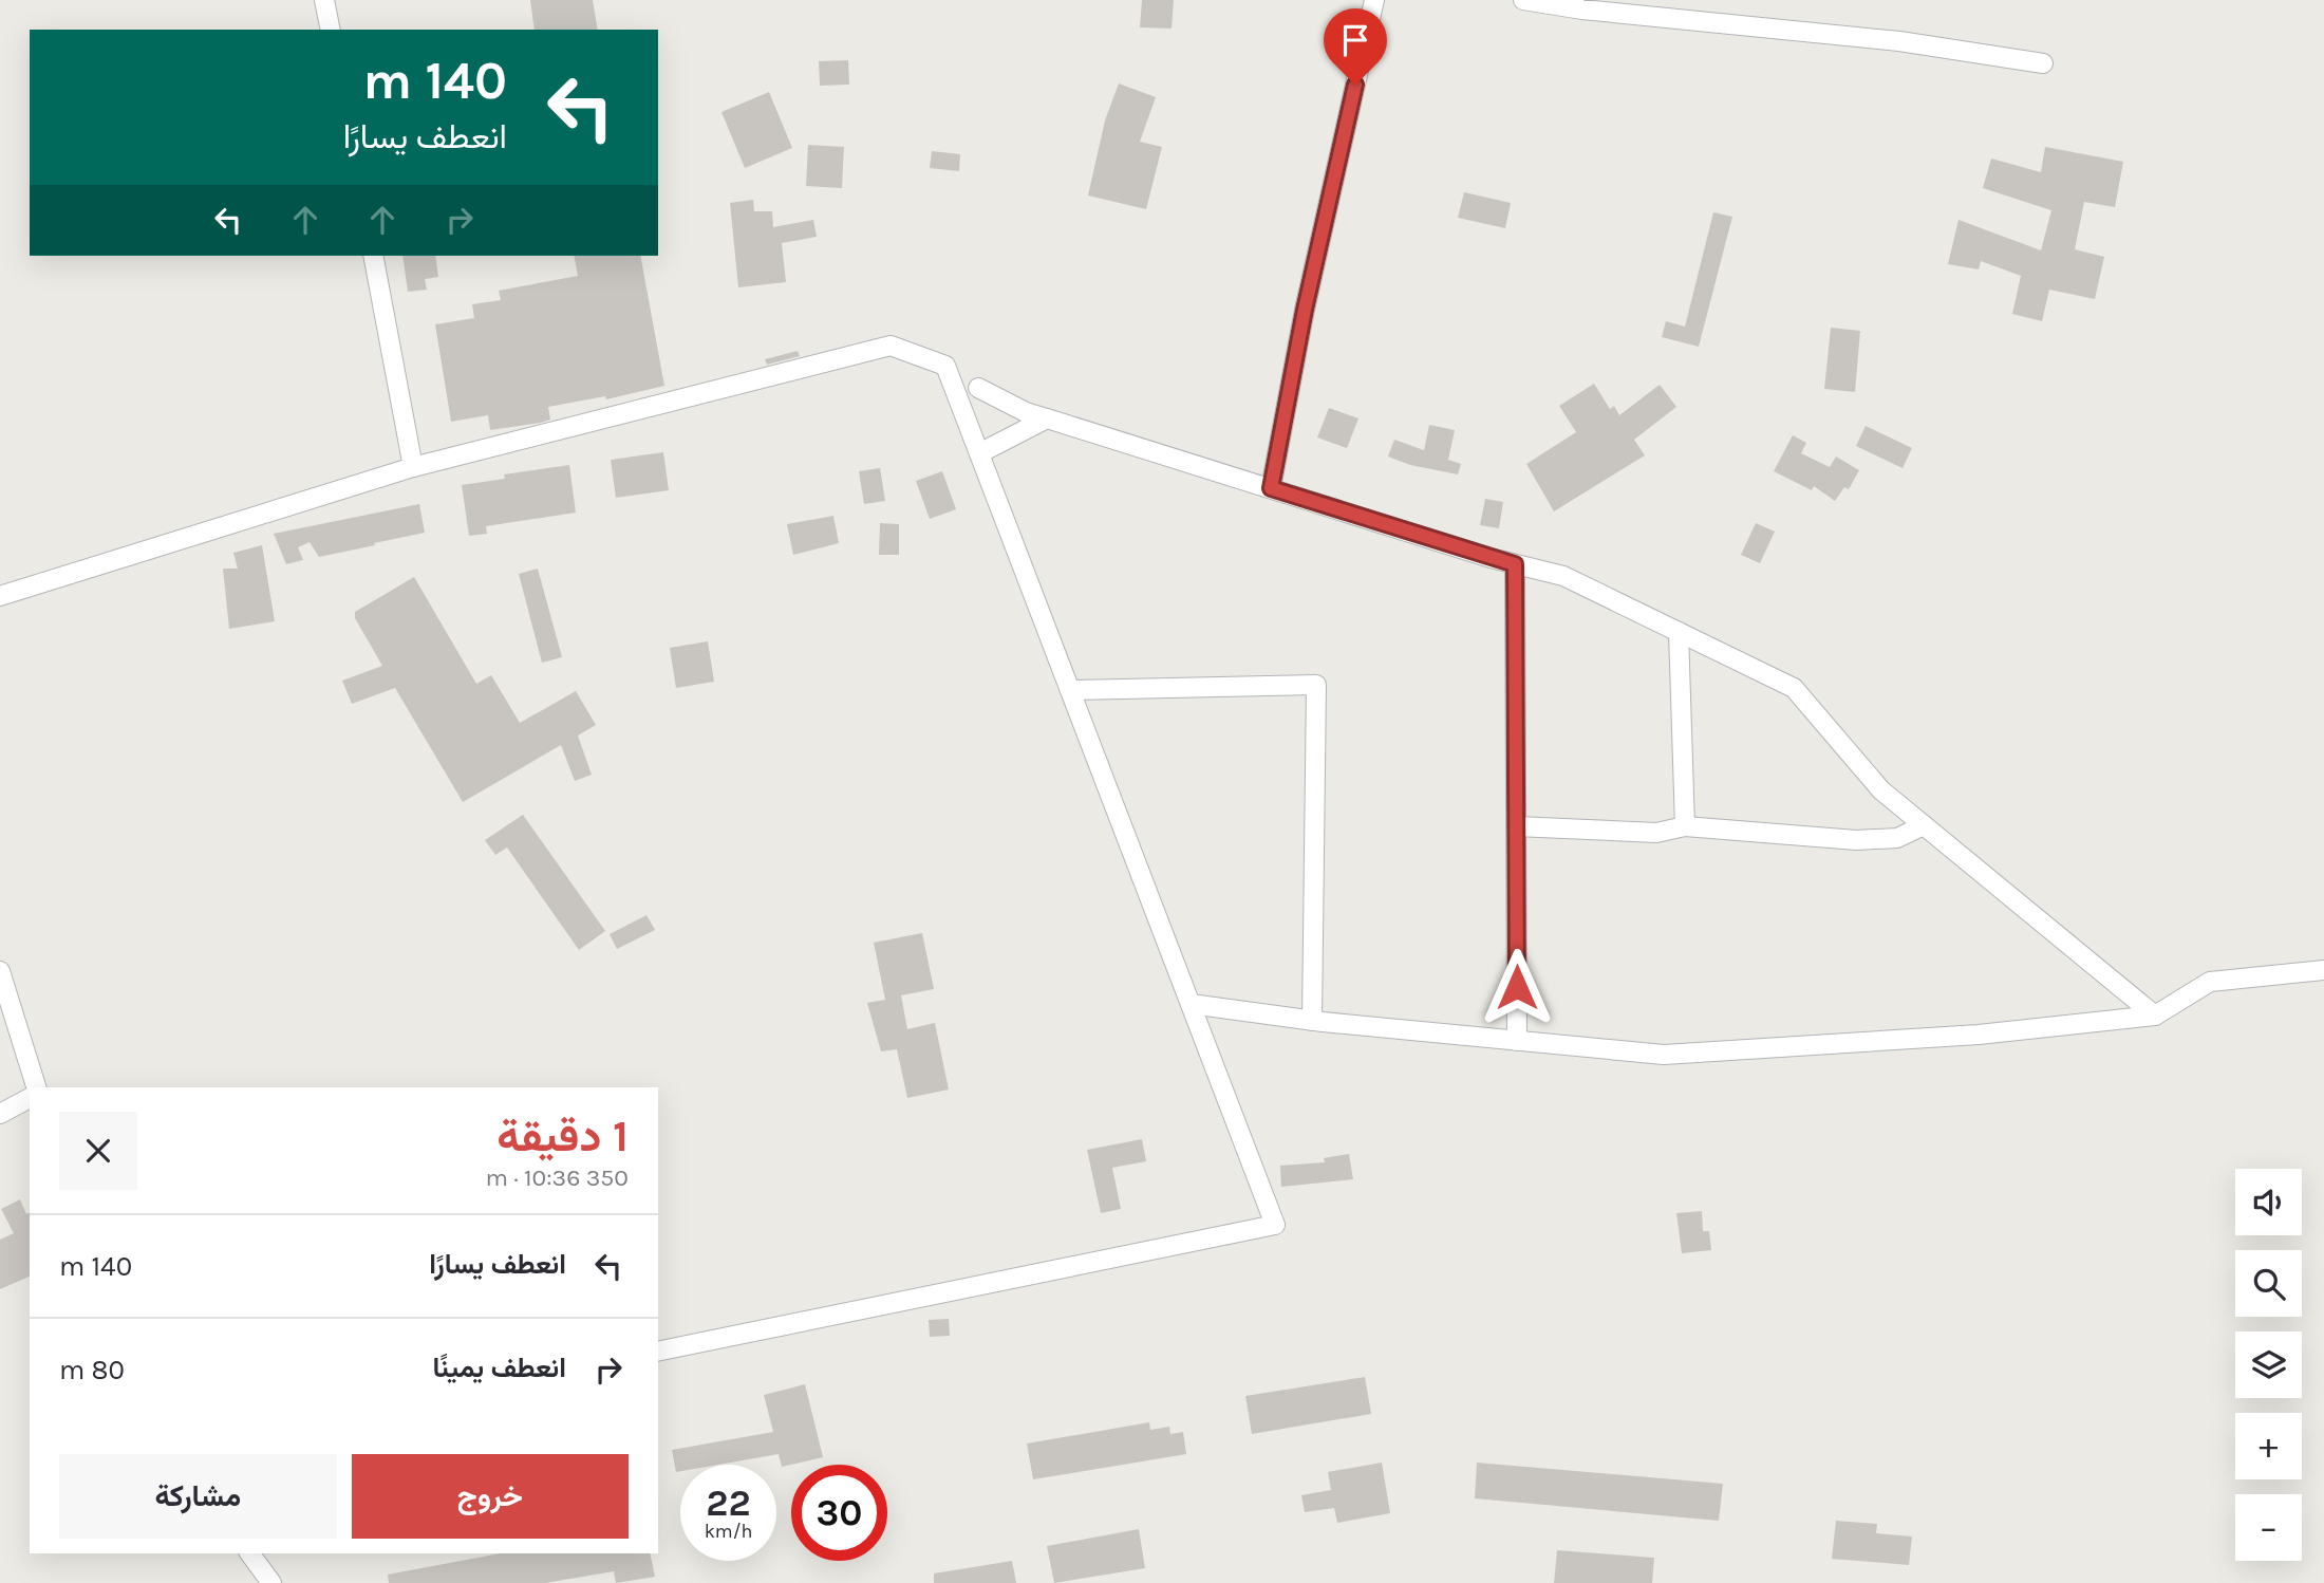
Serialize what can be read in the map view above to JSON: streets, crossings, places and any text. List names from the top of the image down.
{
  "page": {
    "turn": ["140 m", "انعطف يسارًا"],
    "heading": ["1 دقيقة", "350 m · 10:36"],
    "map_buttons": ["+", "−"],
    "list": [
      {
        "name": "انعطف يسارًا",
        "value": "140 m"
      },
      {
        "name": "انعطف يمينًا",
        "value": "80 m"
      }
    ],
    "buttons": ["خروج", "مشاركة"],
    "speed": "22 km/h",
    "limit": "30"
  }
}
